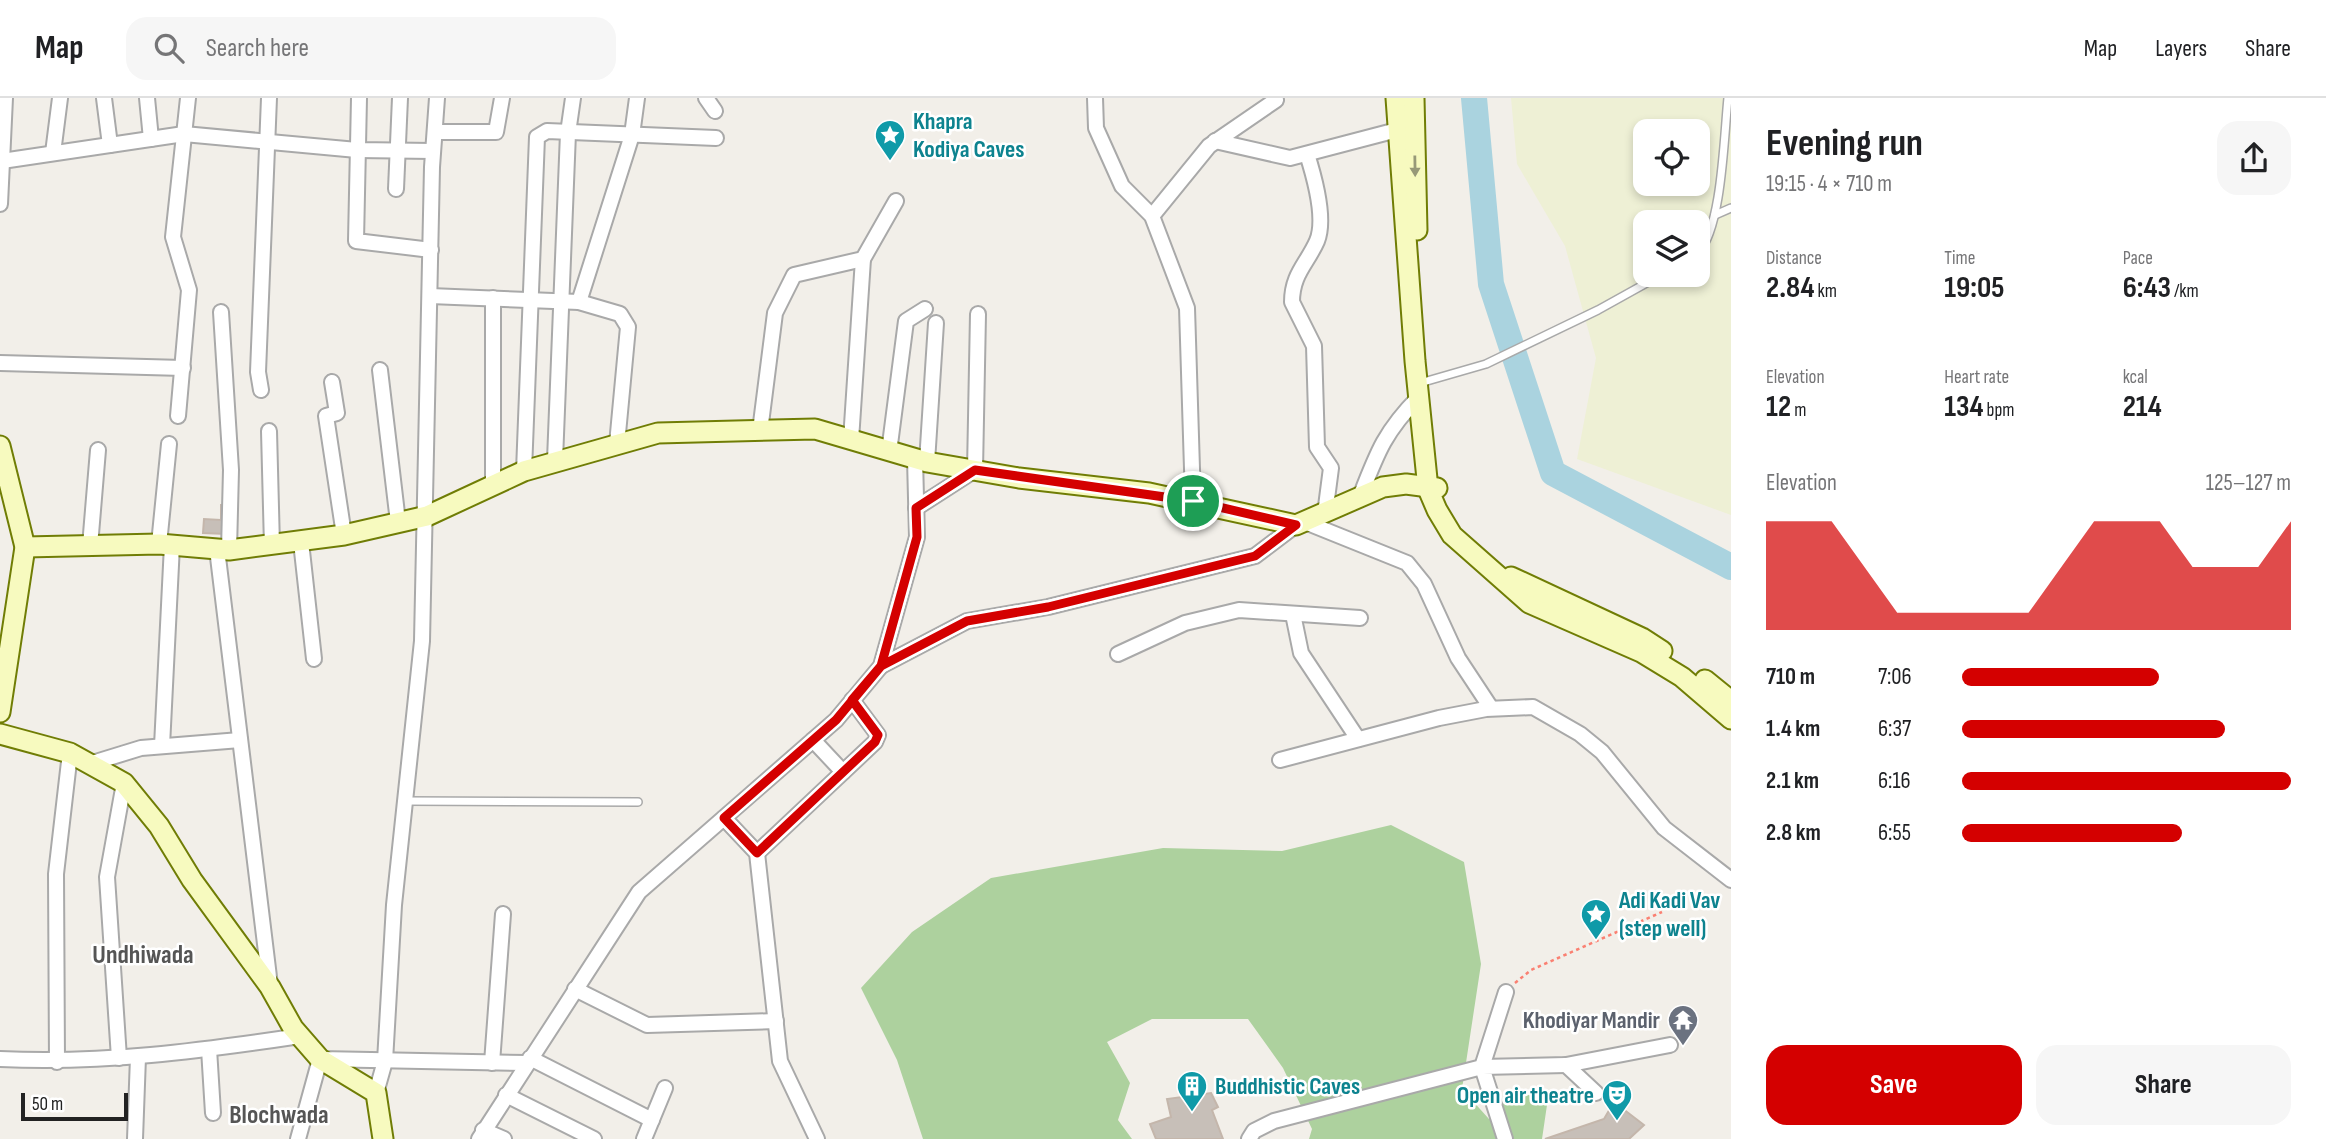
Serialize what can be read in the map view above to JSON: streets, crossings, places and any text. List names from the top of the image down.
{
  "districts": ["Undhiwada", "Blochwada"],
  "places": {
    "place": ["Khapra Kodiya Caves", "Adi Kadi Vav (step well)"],
    "temple": ["Khodiyar Mandir"],
    "building": ["Buddhistic Caves"],
    "theatre": ["Open air theatre"]
  },
  "scale_bar": "50 m",
  "page": {
    "header": "Map",
    "search": "Search here",
    "nav": ["Map", "Layers", "Share"],
    "heading": ["Evening run", "19:15 · 4 × 710 m"],
    "stats": [
      ["Distance", "2.84 km"],
      ["Time", "19:05"],
      ["Pace", "6:43 /km"],
      ["Elevation", "12 m"],
      ["Heart rate", "134 bpm"],
      ["kcal", "214"]
    ],
    "chart": ["Elevation", "125–127 m"],
    "list": [
      {
        "name": "710 m",
        "note": "7:06"
      },
      {
        "name": "1.4 km",
        "note": "6:37"
      },
      {
        "name": "2.1 km",
        "note": "6:16"
      },
      {
        "name": "2.8 km",
        "note": "6:55"
      }
    ],
    "buttons": ["Save", "Share"],
    "scale": "50 m"
  }
}
